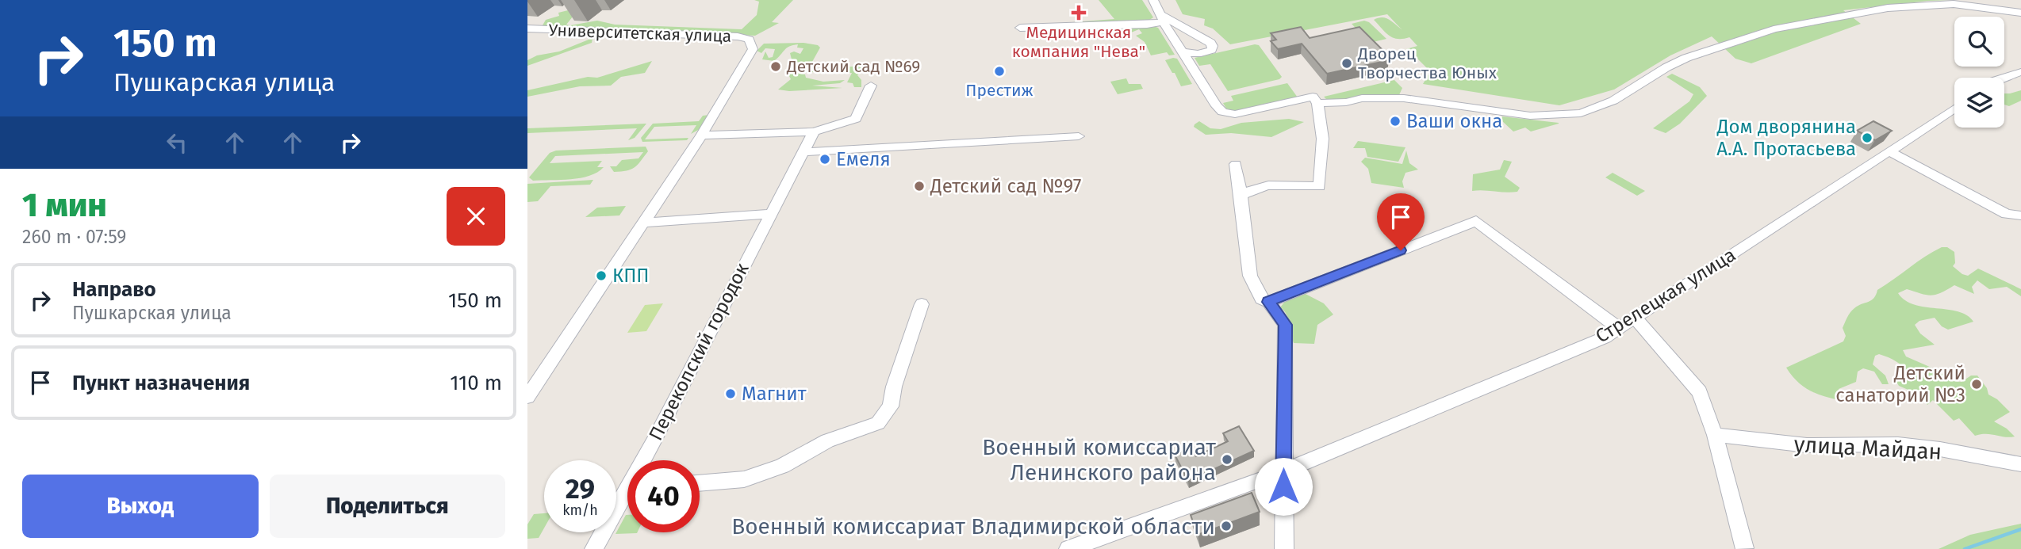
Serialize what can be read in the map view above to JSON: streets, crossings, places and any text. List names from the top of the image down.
{
  "streets": {
    "street": [
      "Университетская улица",
      "Стрелецкая улица",
      "Перекопский городок",
      "улица Майдан"
    ]
  },
  "places": {
    "health": ["Медицинская компания \"Нева\""],
    "other": [
      "Дворец Творчества Юных",
      "Детский сад №69",
      "Престиж",
      "Ваши окна",
      "Дом дворянина А.А. Протасьева",
      "Емеля",
      "Детский сад №97",
      "КПП",
      "Детский санаторий №3",
      "Магнит",
      "Военный комиссариат Ленинского района",
      "Военный комиссариат Владимирской области"
    ]
  },
  "page": {
    "turn": ["150 m", "Пушкарская улица"],
    "heading": ["1 мин", "260 m · 07:59"],
    "list": [
      {
        "name": "Направо",
        "note": "Пушкарская улица",
        "value": "150 m"
      },
      {
        "name": "Пункт назначения",
        "value": "110 m"
      }
    ],
    "speed": "29 km/h",
    "limit": "40",
    "buttons": ["Выход", "Поделиться"]
  }
}
